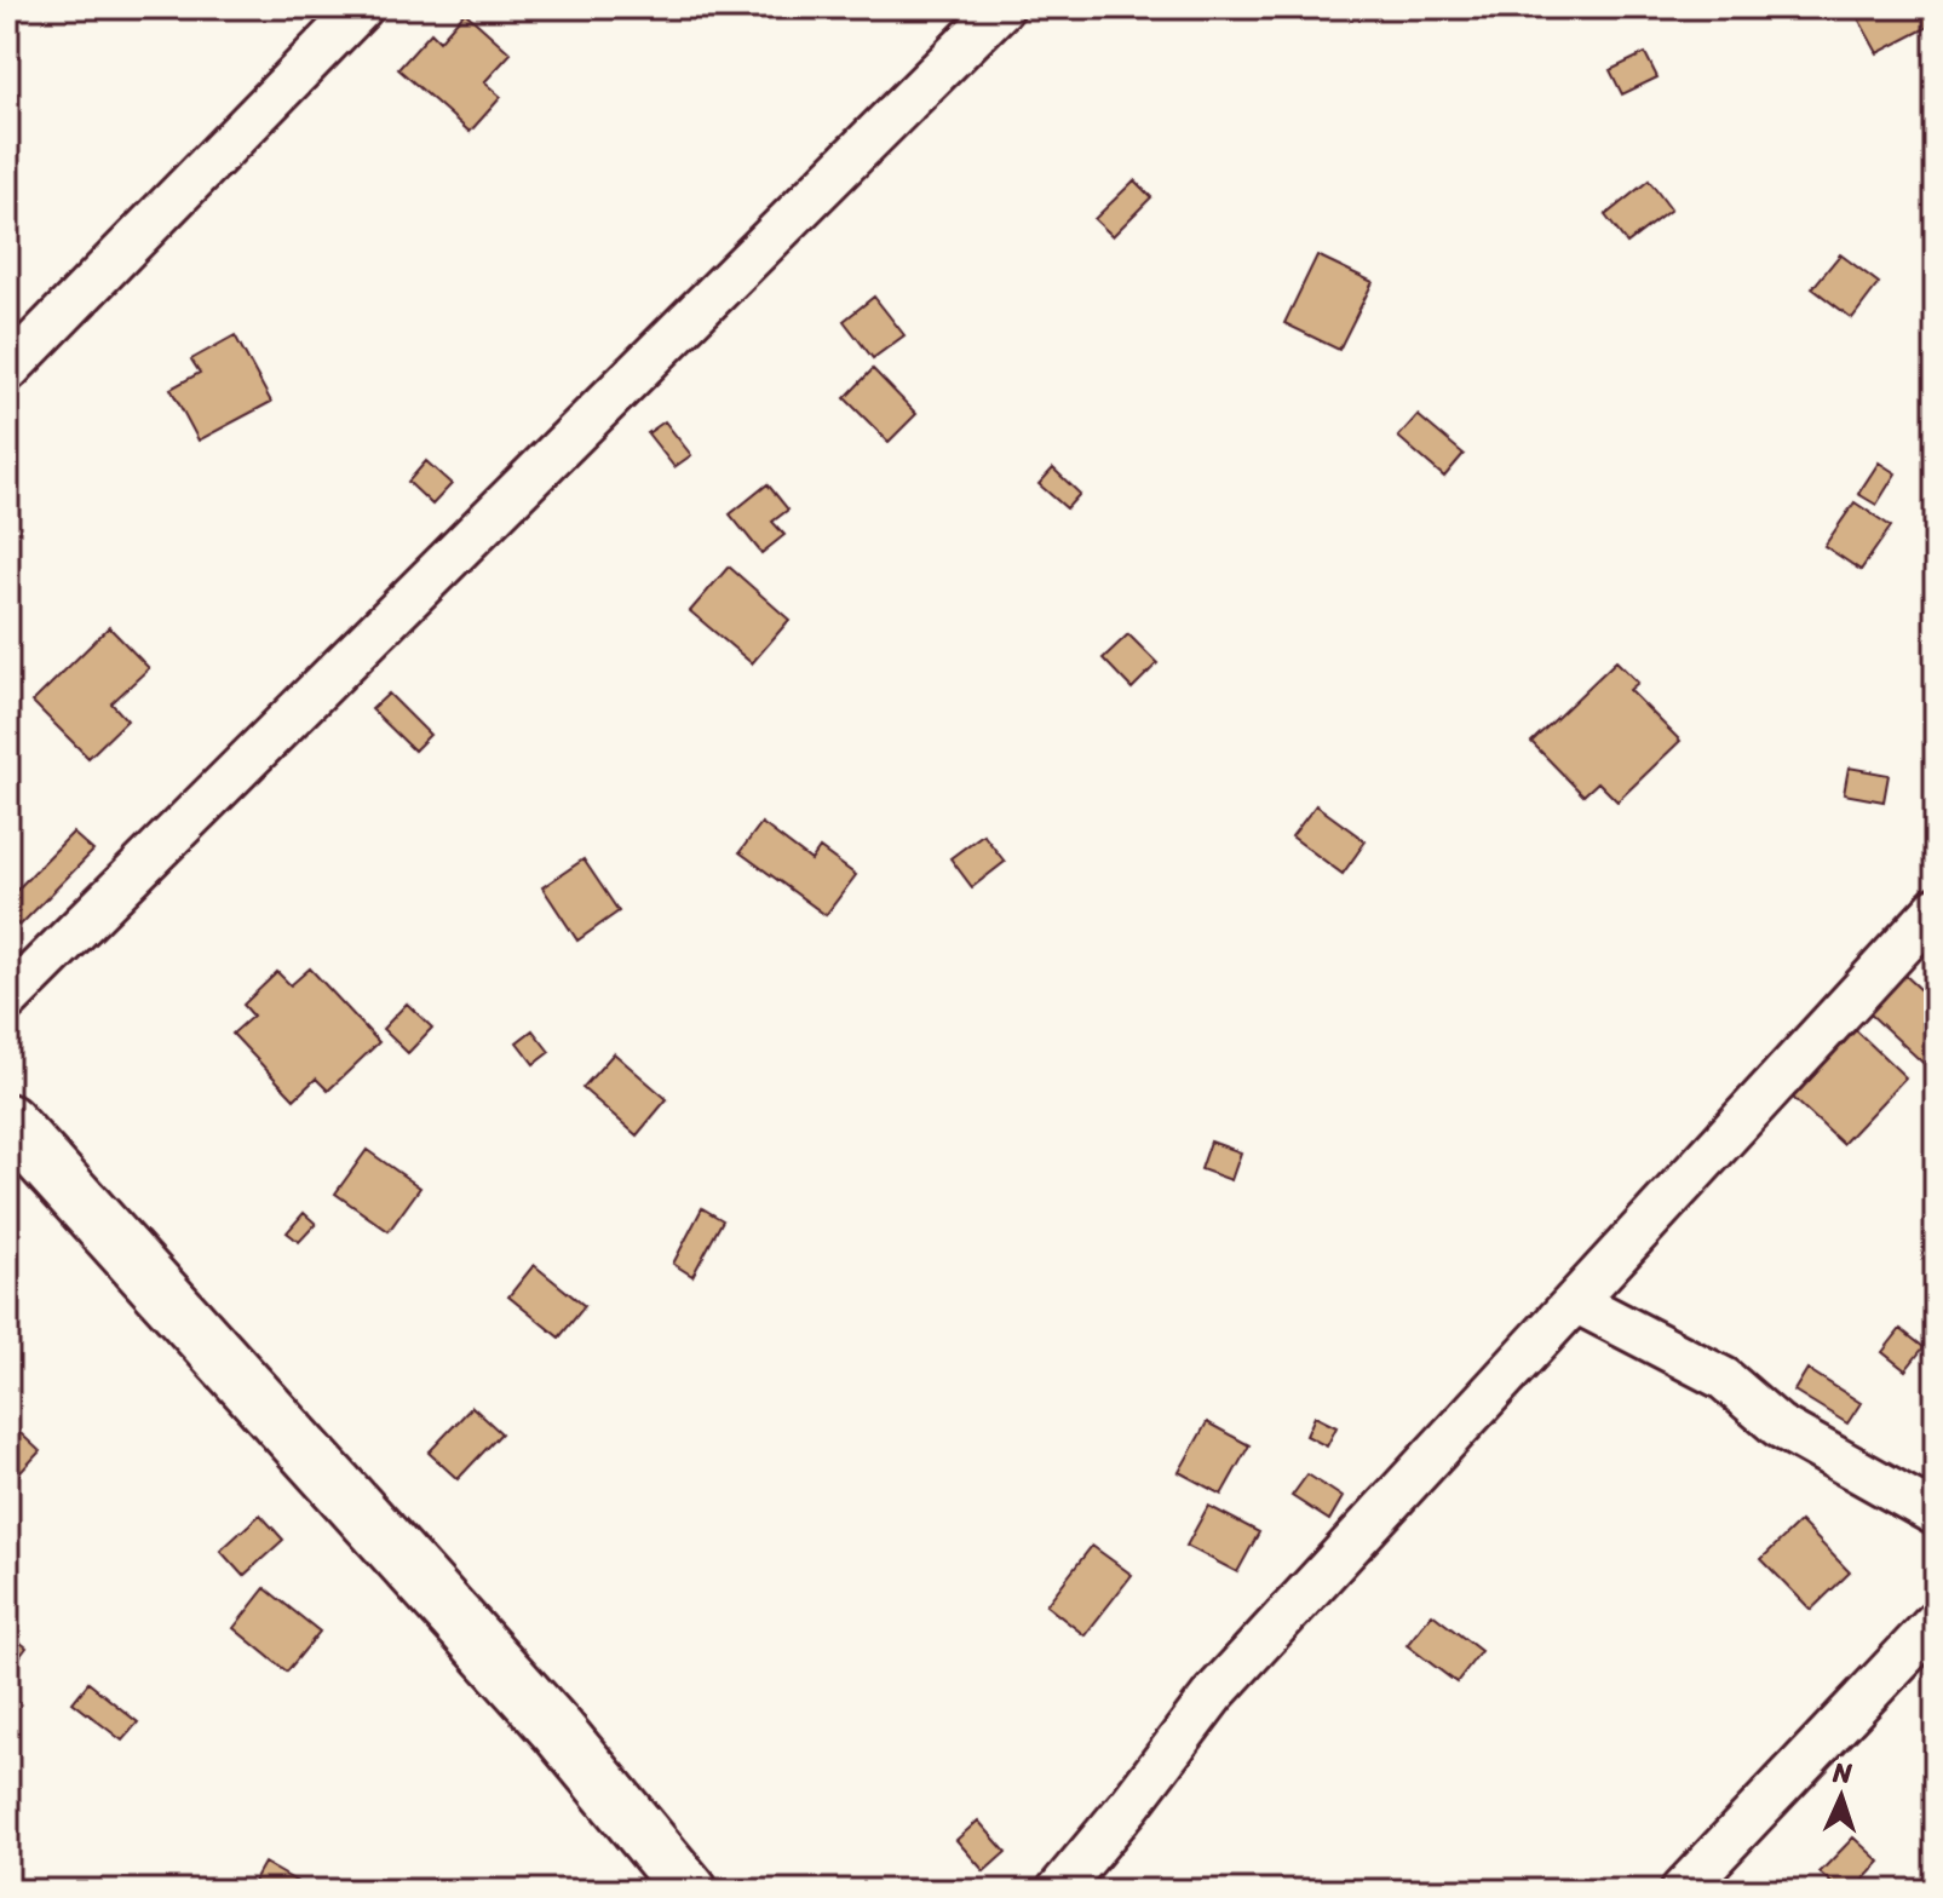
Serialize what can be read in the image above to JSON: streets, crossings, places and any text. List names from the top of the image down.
{
  "north": "top"
}
